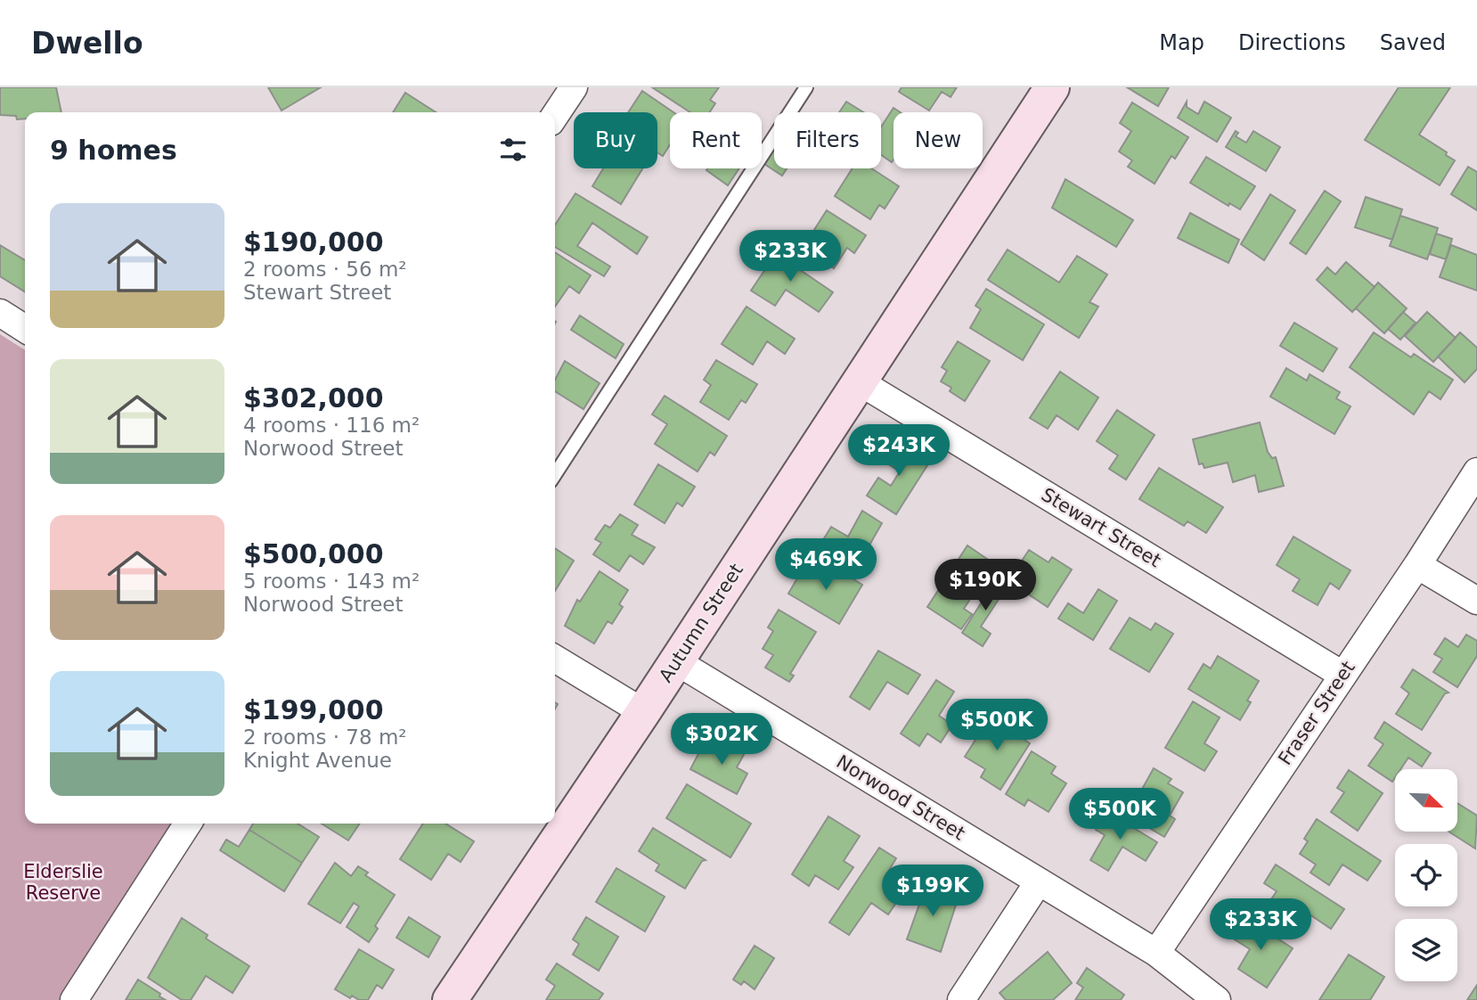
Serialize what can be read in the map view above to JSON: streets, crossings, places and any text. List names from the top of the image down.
{
  "streets": {
    "street": [
      "Stewart Street",
      "Autumn Street",
      "Fraser Street",
      "Norwood Street"
    ]
  },
  "crossings": [
    ["Stewart Street", "Autumn Street"],
    ["Stewart Street", "Fraser Street"],
    ["Autumn Street", "Norwood Street"],
    ["Fraser Street", "Norwood Street"]
  ],
  "parks": ["Elderslie Reserve"],
  "north": "bottom right",
  "page": {
    "header": "Dwello",
    "nav": ["Map", "Directions", "Saved"],
    "chip": [
      "Buy",
      "Rent",
      "Filters",
      "New"
    ],
    "heading": "9 homes",
    "list": [
      {
        "name": "$190,000",
        "note": "2 rooms · 56 m² · Stewart Street"
      },
      {
        "name": "$302,000",
        "note": "4 rooms · 116 m² · Norwood Street"
      },
      {
        "name": "$500,000",
        "note": "5 rooms · 143 m² · Norwood Street"
      },
      {
        "name": "$199,000",
        "note": "2 rooms · 78 m² · Knight Avenue"
      }
    ],
    "price": [
      "$233K",
      "$243K",
      "$469K",
      "$190K",
      "$500K",
      "$302K",
      "$500K",
      "$199K",
      "$233K"
    ]
  }
}
